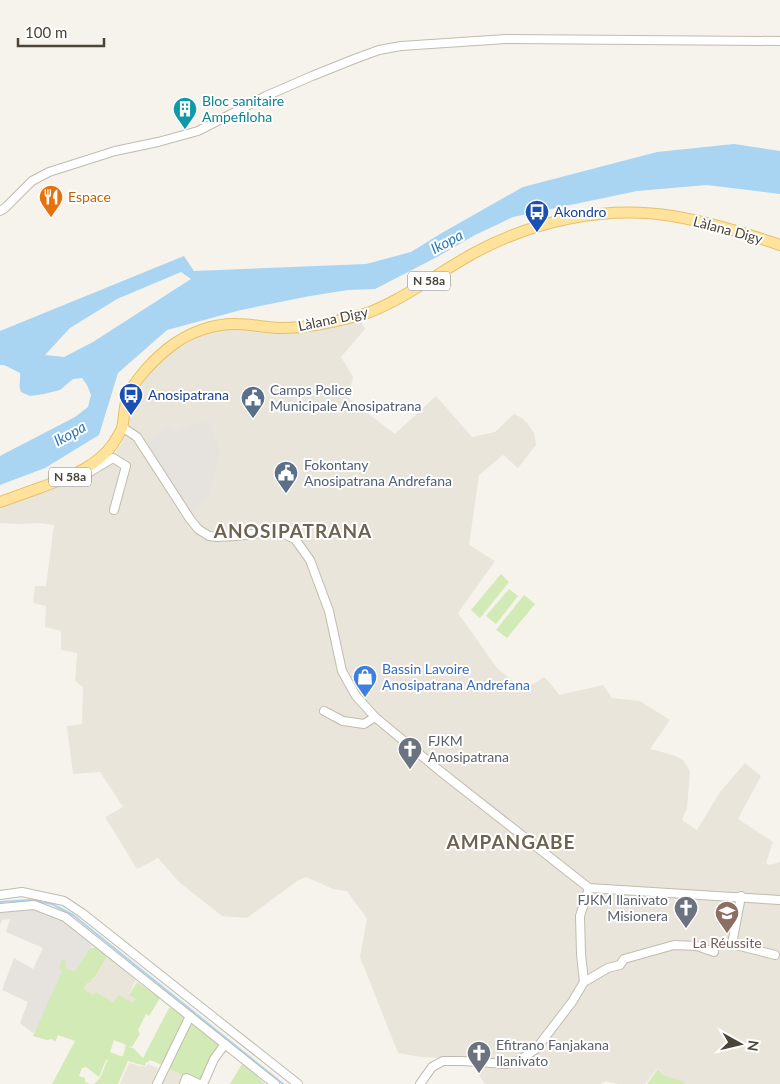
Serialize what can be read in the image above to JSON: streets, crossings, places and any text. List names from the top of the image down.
{
  "streets": {
    "main road": ["Làlana Digy", "N 58a"]
  },
  "districts": ["ANOSIPATRANA", "AMPANGABE"],
  "water": ["Ikopa"],
  "places": {
    "building": ["Bloc sanitaire Ampefiloha"],
    "restaurant": ["Espace"],
    "bus stop": ["Akondro", "Anosipatrana"],
    "public building": ["Camps Police Municipale Anosipatrana", "Fokontany Anosipatrana Andrefana"],
    "shop": ["Bassin Lavoire Anosipatrana Andrefana"],
    "church": ["FJKM Anosipatrana", "FJKM Ilanivato Misionera", "Efitrano Fanjakana Ilanivato"],
    "school or university": ["La Réussite"]
  },
  "scale_bar": "100 m",
  "north": "right"
}
